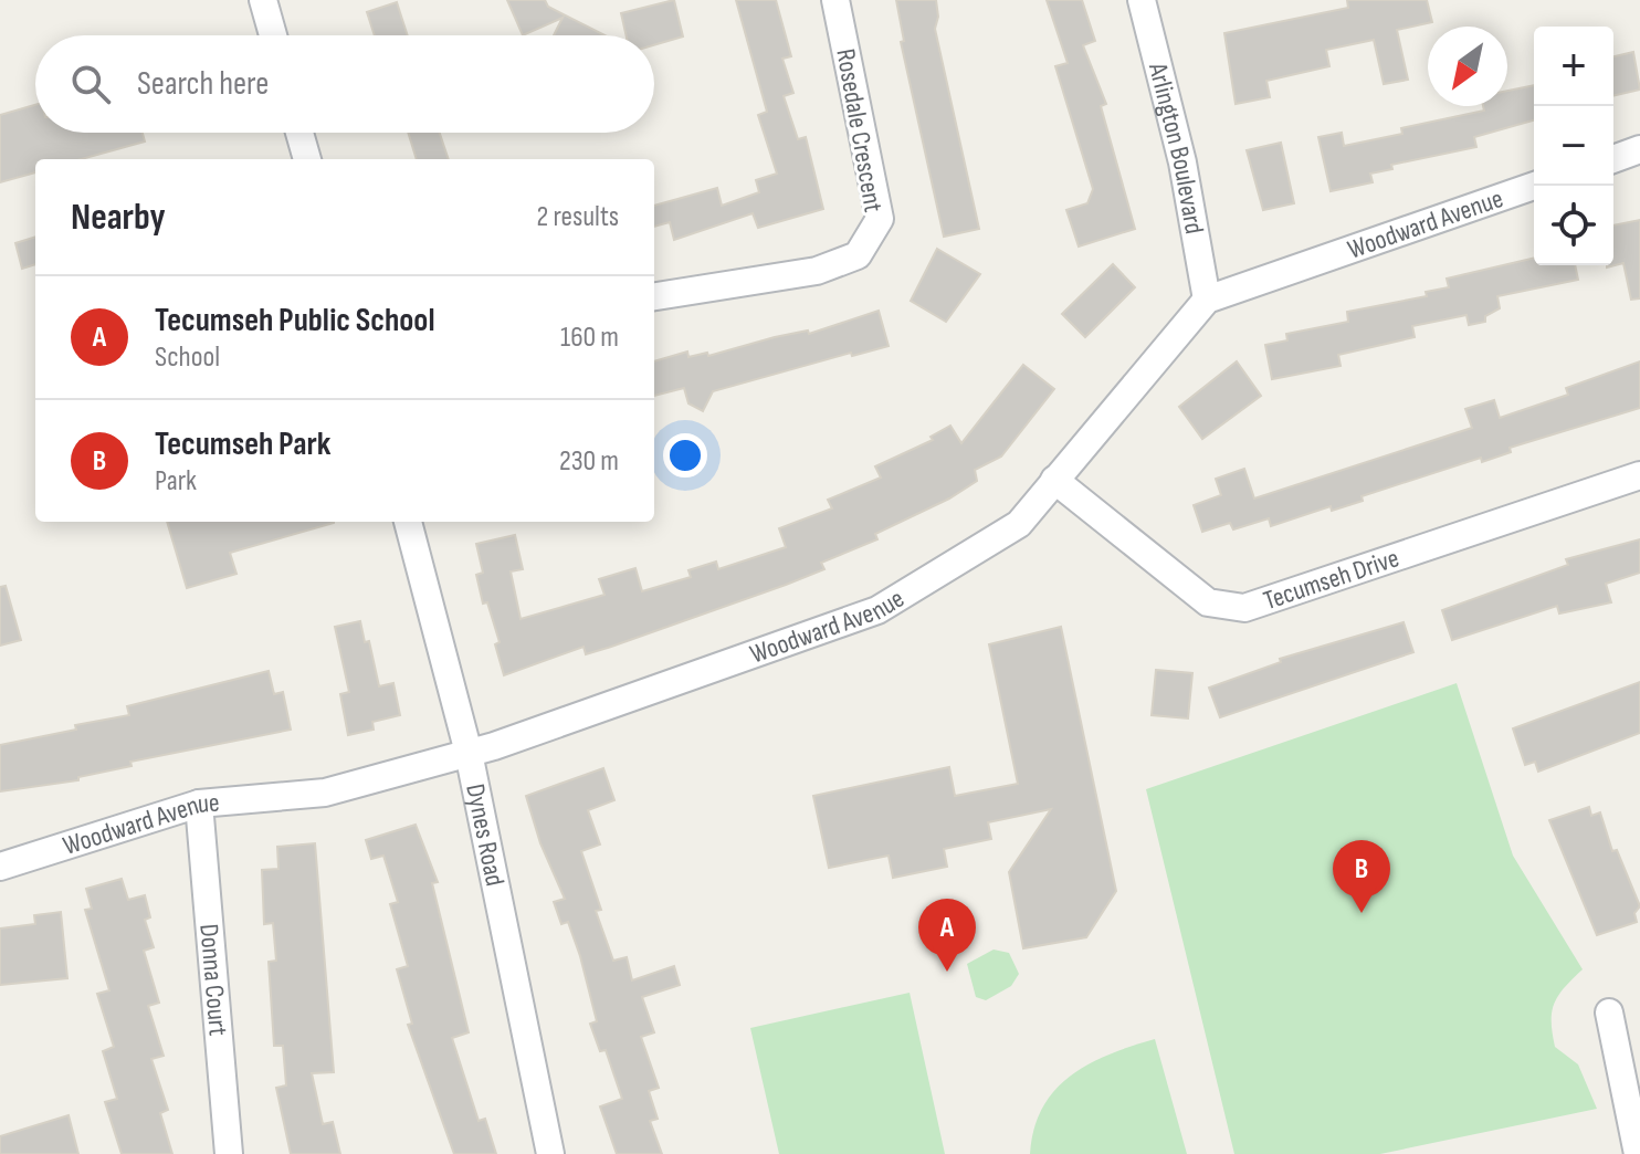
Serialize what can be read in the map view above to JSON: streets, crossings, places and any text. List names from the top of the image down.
{
  "streets": {
    "street": [
      "Rosedale Crescent",
      "Arlington Boulevard",
      "Woodward Avenue",
      "Tecumseh Drive",
      "Dynes Road",
      "Donna Court"
    ]
  },
  "crossings": [
    ["Arlington Boulevard", "Woodward Avenue"],
    ["Woodward Avenue", "Tecumseh Drive"],
    ["Woodward Avenue", "Dynes Road"],
    ["Woodward Avenue", "Donna Court"]
  ],
  "north": "bottom left",
  "page": {
    "map_buttons": ["+", "−"],
    "search": "Search here",
    "heading": ["Nearby", "2 results"],
    "list": [
      {
        "mark": "A",
        "name": "Tecumseh Public School",
        "note": "School",
        "value": "160 m"
      },
      {
        "mark": "B",
        "name": "Tecumseh Park",
        "note": "Park",
        "value": "230 m"
      }
    ],
    "pins": ["B", "A"]
  }
}
